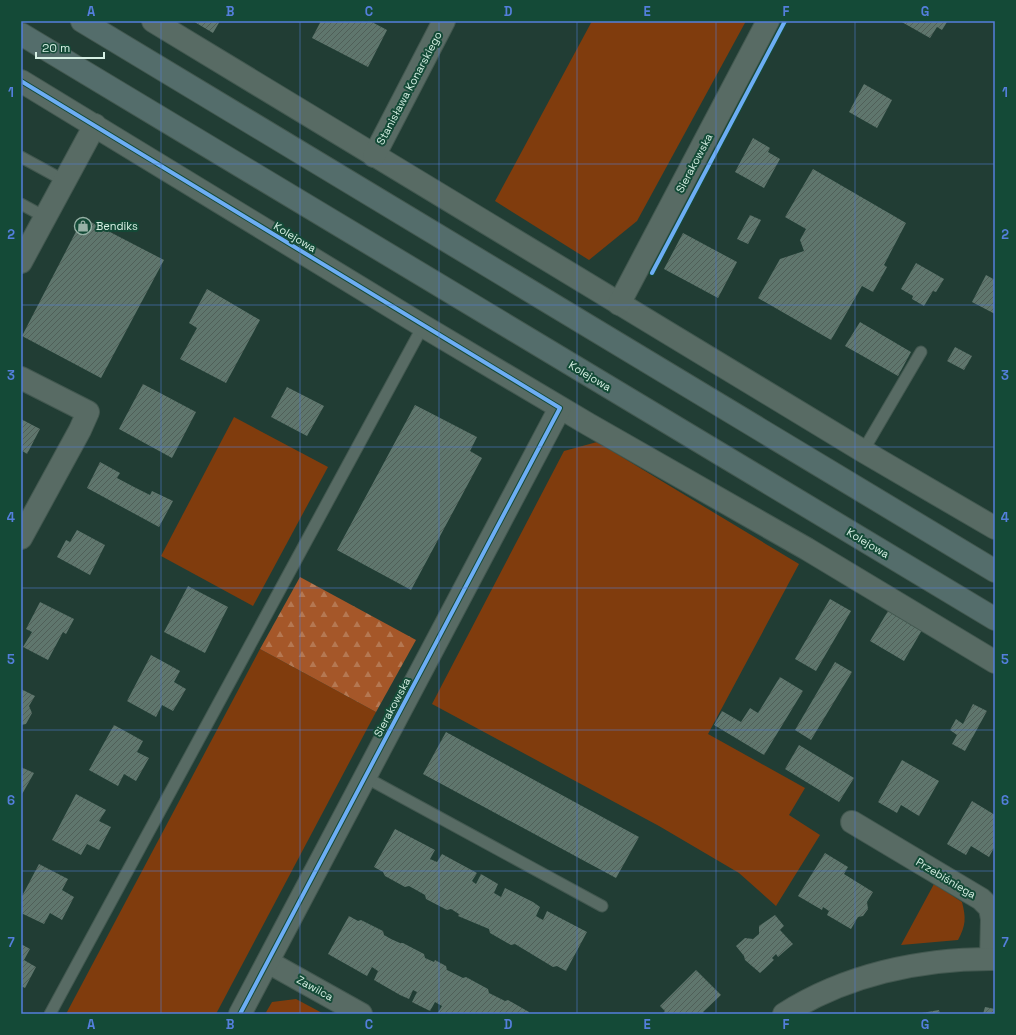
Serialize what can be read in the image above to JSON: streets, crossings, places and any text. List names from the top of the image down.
{
  "streets": {
    "highway": ["Kolejowa"],
    "street": [
      "Stanisława Konarskiego",
      "Sierakowska",
      "Przebiśniega",
      "Zawilca"
    ]
  },
  "crossings": [
    ["Sierakowska", "Kolejowa"],
    ["Sierakowska", "Zawilca"]
  ],
  "places": {
    "shop": ["Bendiks"]
  },
  "scale_bar": "20 m",
  "grid": {
    "columns": [
      "A",
      "B",
      "C",
      "D",
      "E",
      "F",
      "G"
    ],
    "rows": [
      "1",
      "2",
      "3",
      "4",
      "5",
      "6",
      "7"
    ]
  }
}
